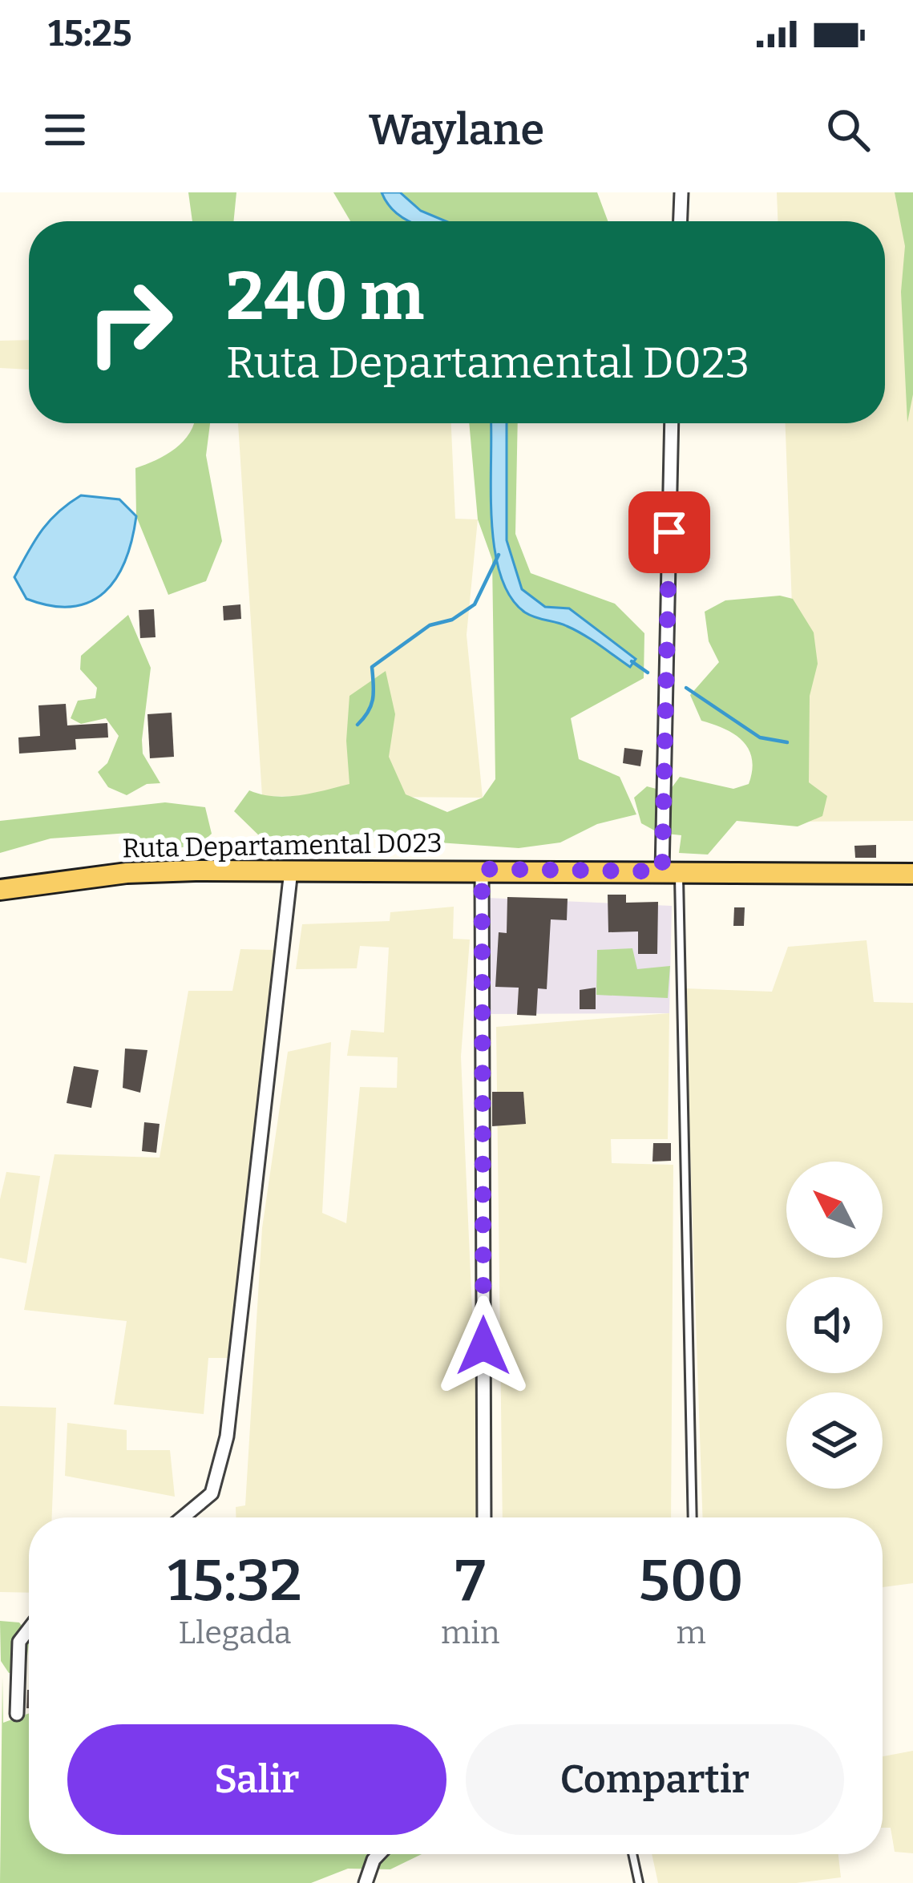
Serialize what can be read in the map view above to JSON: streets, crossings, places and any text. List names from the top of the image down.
{
  "streets": {
    "main road": ["Ruta Departamental D023"]
  },
  "north": "top left",
  "page": {
    "status": "15:25",
    "header": "Waylane",
    "turn": ["240 m", "Ruta Departamental D023"],
    "eta": [
      "15:32",
      "Llegada",
      "7",
      "min",
      "500",
      "m"
    ],
    "buttons": ["Salir", "Compartir"]
  }
}
